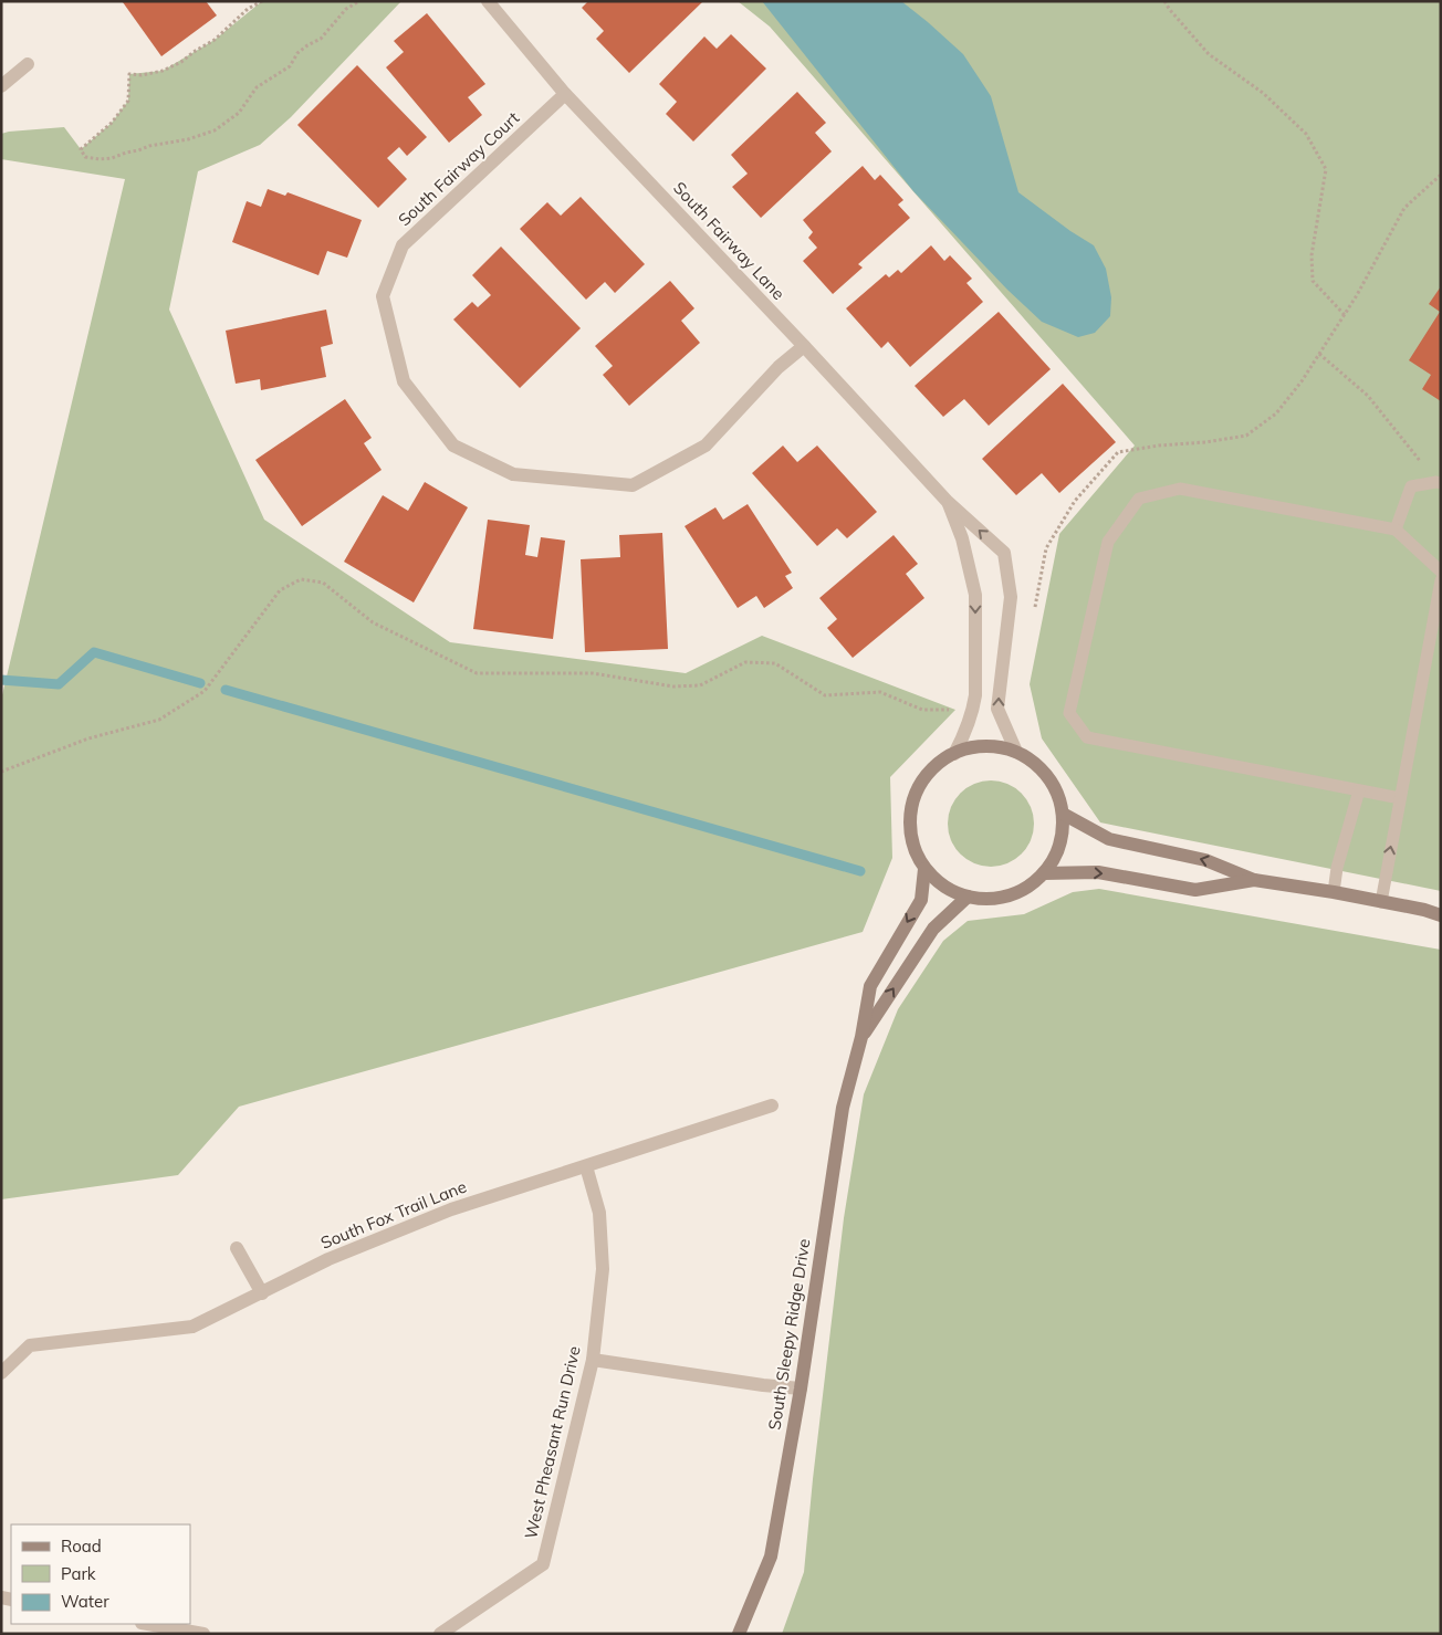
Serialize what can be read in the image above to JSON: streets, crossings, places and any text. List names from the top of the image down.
{
  "streets": {
    "street": [
      "South Fairway Court",
      "South Fairway Lane",
      "South Fox Trail Lane",
      "South Sleepy Ridge Drive",
      "West Pheasant Run Drive"
    ]
  },
  "crossings": [
    ["South Fairway Court", "South Fairway Lane"],
    ["South Fairway Lane", "South Sleepy Ridge Drive"],
    ["South Fox Trail Lane", "West Pheasant Run Drive"]
  ],
  "legend": ["Road", "Park", "Water"]
}
